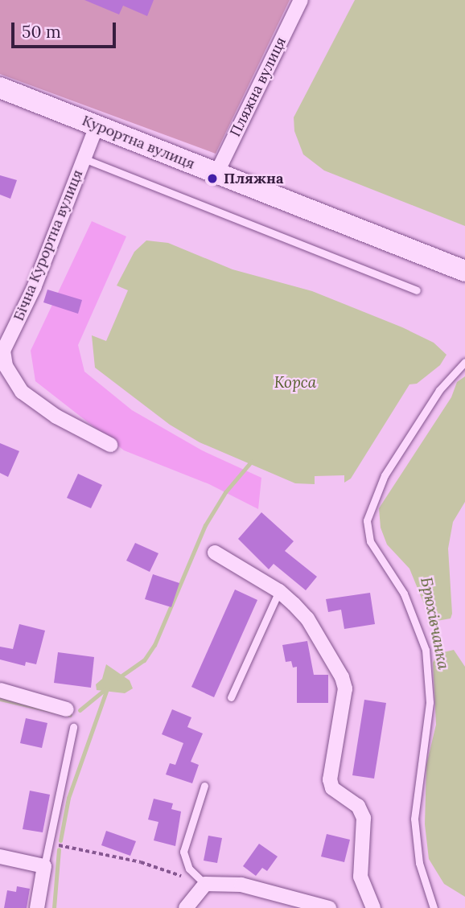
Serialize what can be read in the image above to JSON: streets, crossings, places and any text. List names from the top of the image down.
{
  "streets": {
    "main road": ["Курортна вулиця"],
    "street": ["Пляжна вулиця", "Бічна Курортна вулиця"]
  },
  "crossings": [
    ["Пляжна вулиця", "Курортна вулиця"],
    ["Курортна вулиця", "Бічна Курортна вулиця"]
  ],
  "water": ["Корса", "Брюхівчанка"],
  "places": ["Пляжна"],
  "scale_bar": "50 m"
}
